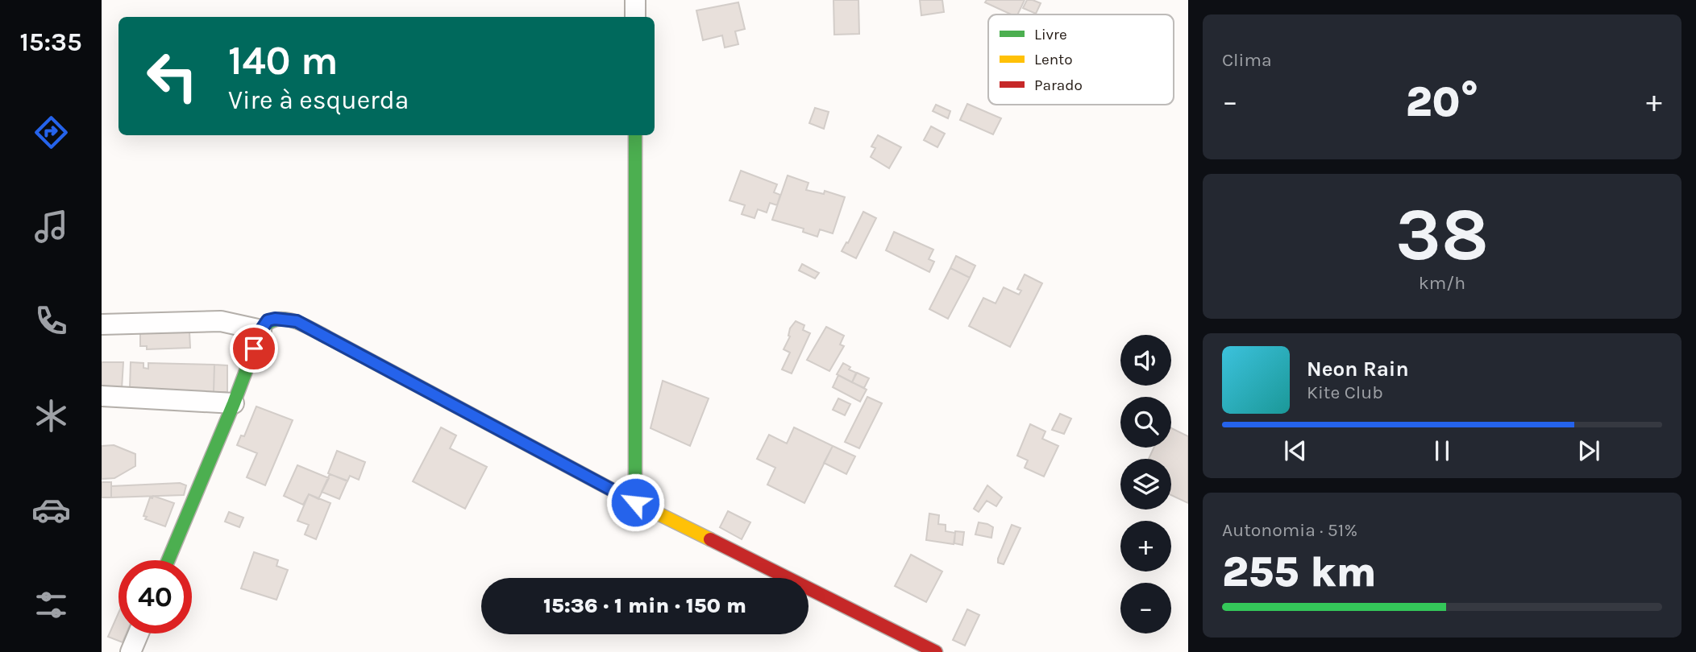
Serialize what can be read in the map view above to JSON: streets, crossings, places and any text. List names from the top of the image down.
{
  "legend": ["Livre", "Lento", "Parado"],
  "page": {
    "tabs": "15:35",
    "tile": [
      "Clima",
      ["38", "km/h"],
      ["Autonomia · 51%", "255 km"]
    ],
    "turn": ["140 m", "Vire à esquerda"],
    "heat": ["−", "20°", "+"],
    "map_buttons": ["+", "−"],
    "song": ["Neon Rain", "Kite Club"],
    "limit": "40",
    "trip": "15:36 · 1 min · 150 m"
  }
}
